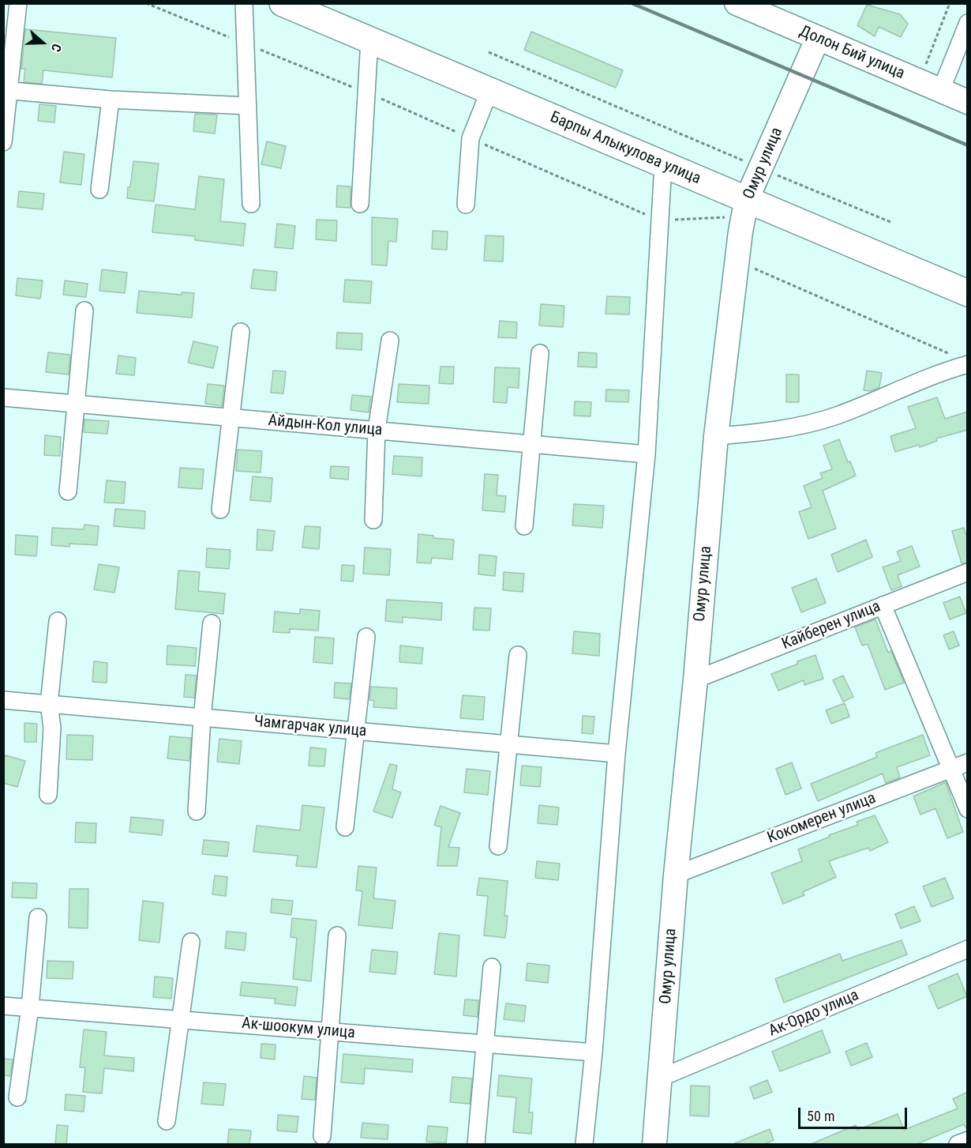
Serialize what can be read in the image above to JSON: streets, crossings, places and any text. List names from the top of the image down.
{
  "streets": {
    "main road": ["Барпы Алыкулова улица"],
    "street": [
      "Долон Бий улица",
      "Омур улица",
      "Айдын-Кол улица",
      "Кайберен улица",
      "Чамгарчак улица",
      "Кокомерен улица",
      "Ак-Ордо улица",
      "Ак-шоокум улица"
    ]
  },
  "crossings": [
    ["Долон Бий улица", "Омур улица"],
    ["Барпы Алыкулова улица", "Омур улица"],
    ["Омур улица", "Кайберен улица"],
    ["Омур улица", "Кокомерен улица"],
    ["Омур улица", "Ак-Ордо улица"]
  ],
  "scale_bar": "50 m",
  "north": "right"
}
